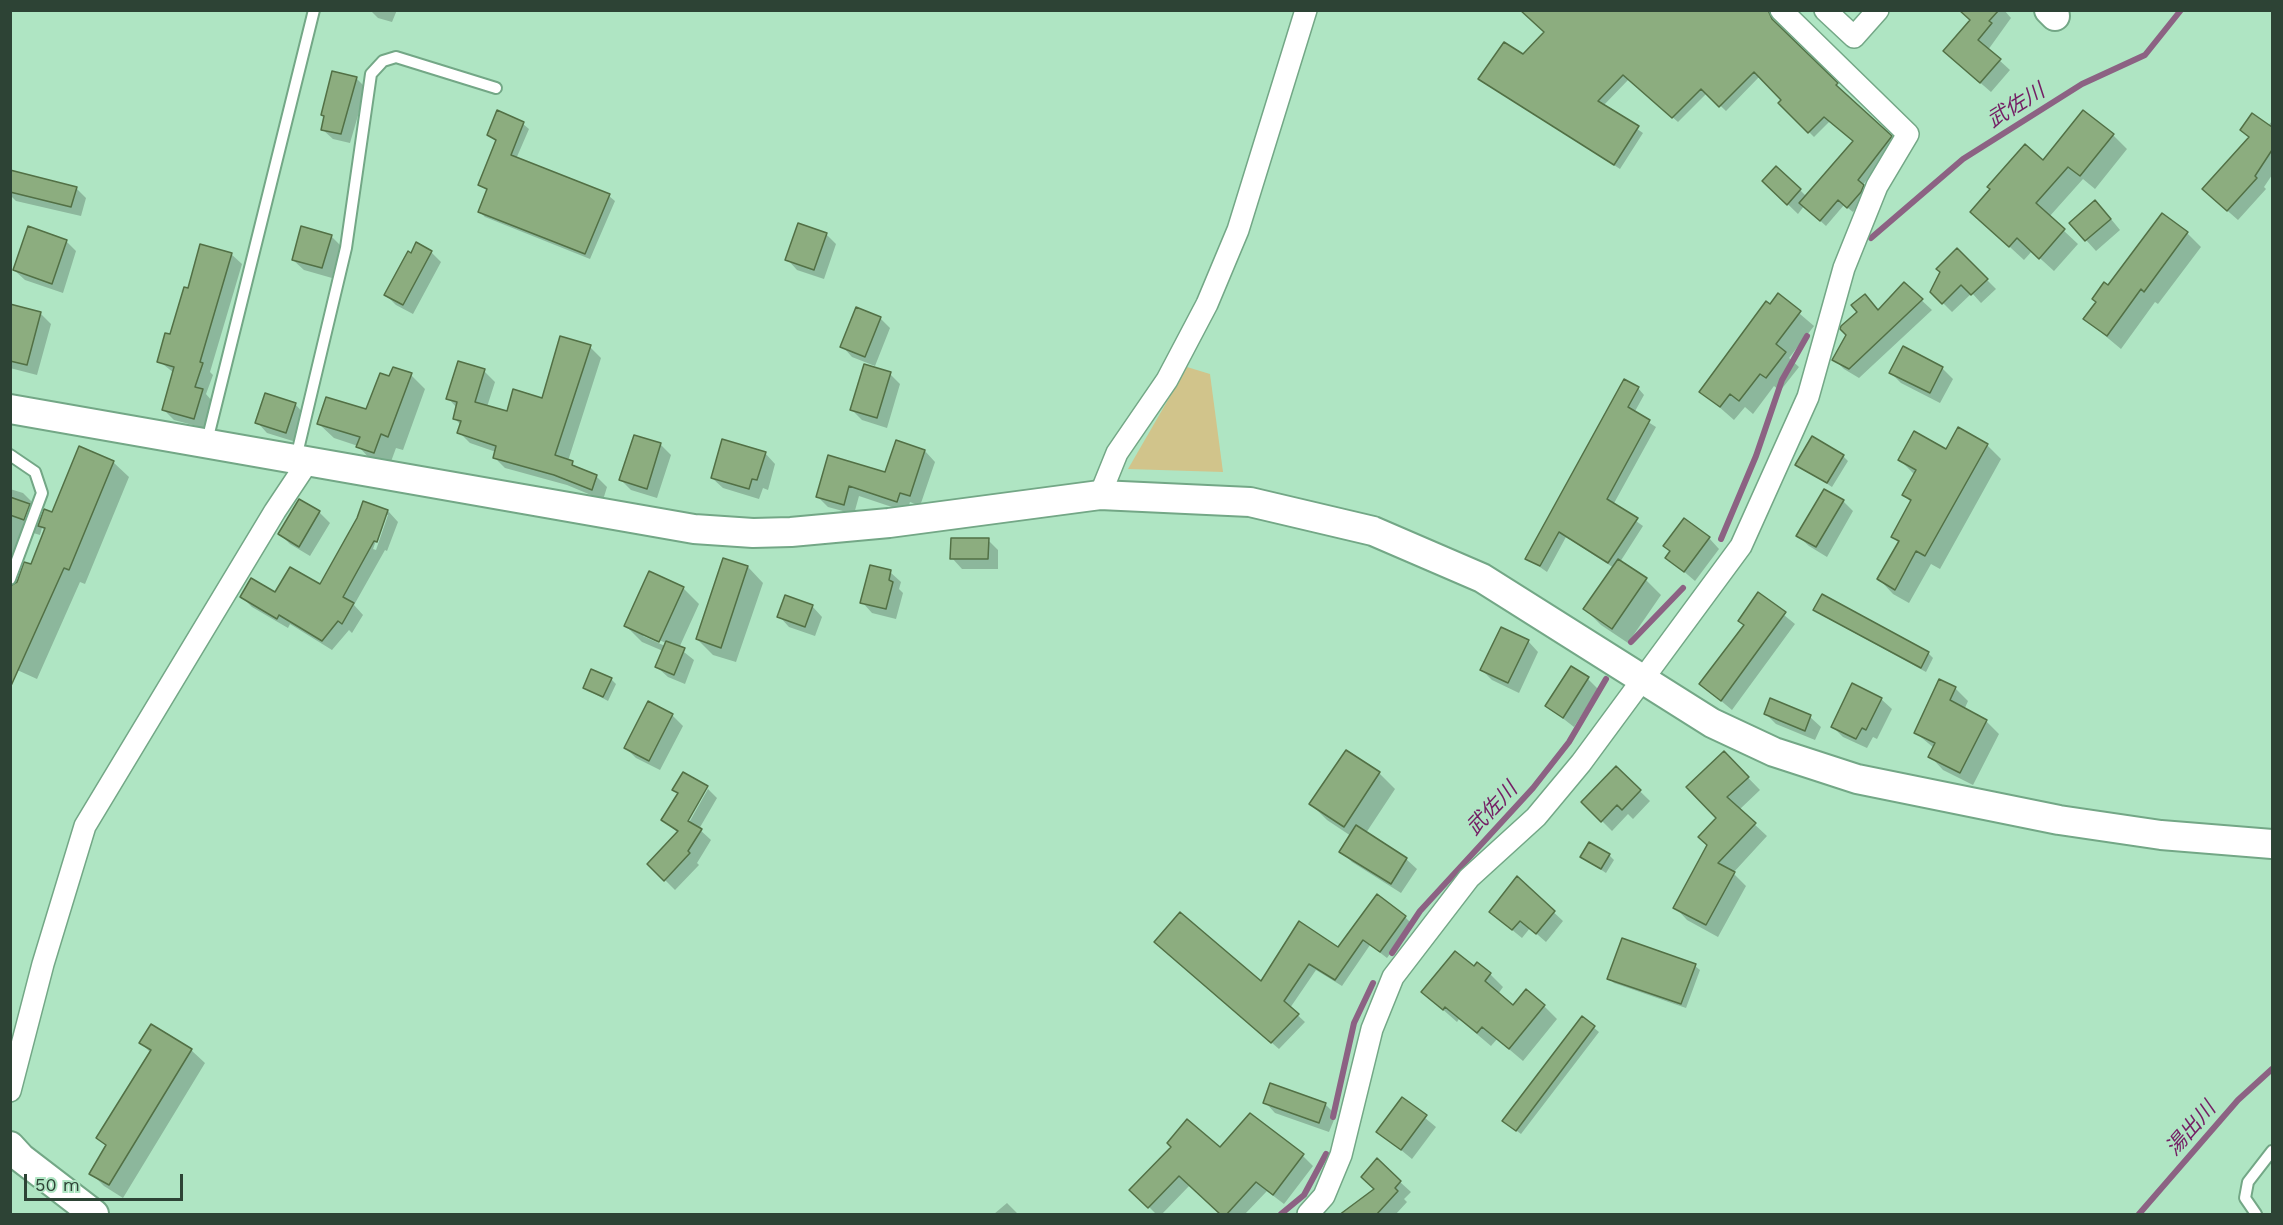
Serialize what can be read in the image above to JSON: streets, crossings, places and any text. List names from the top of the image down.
{
  "water": ["武佐川", "湯出川"],
  "scale_bar": "50 m"
}
